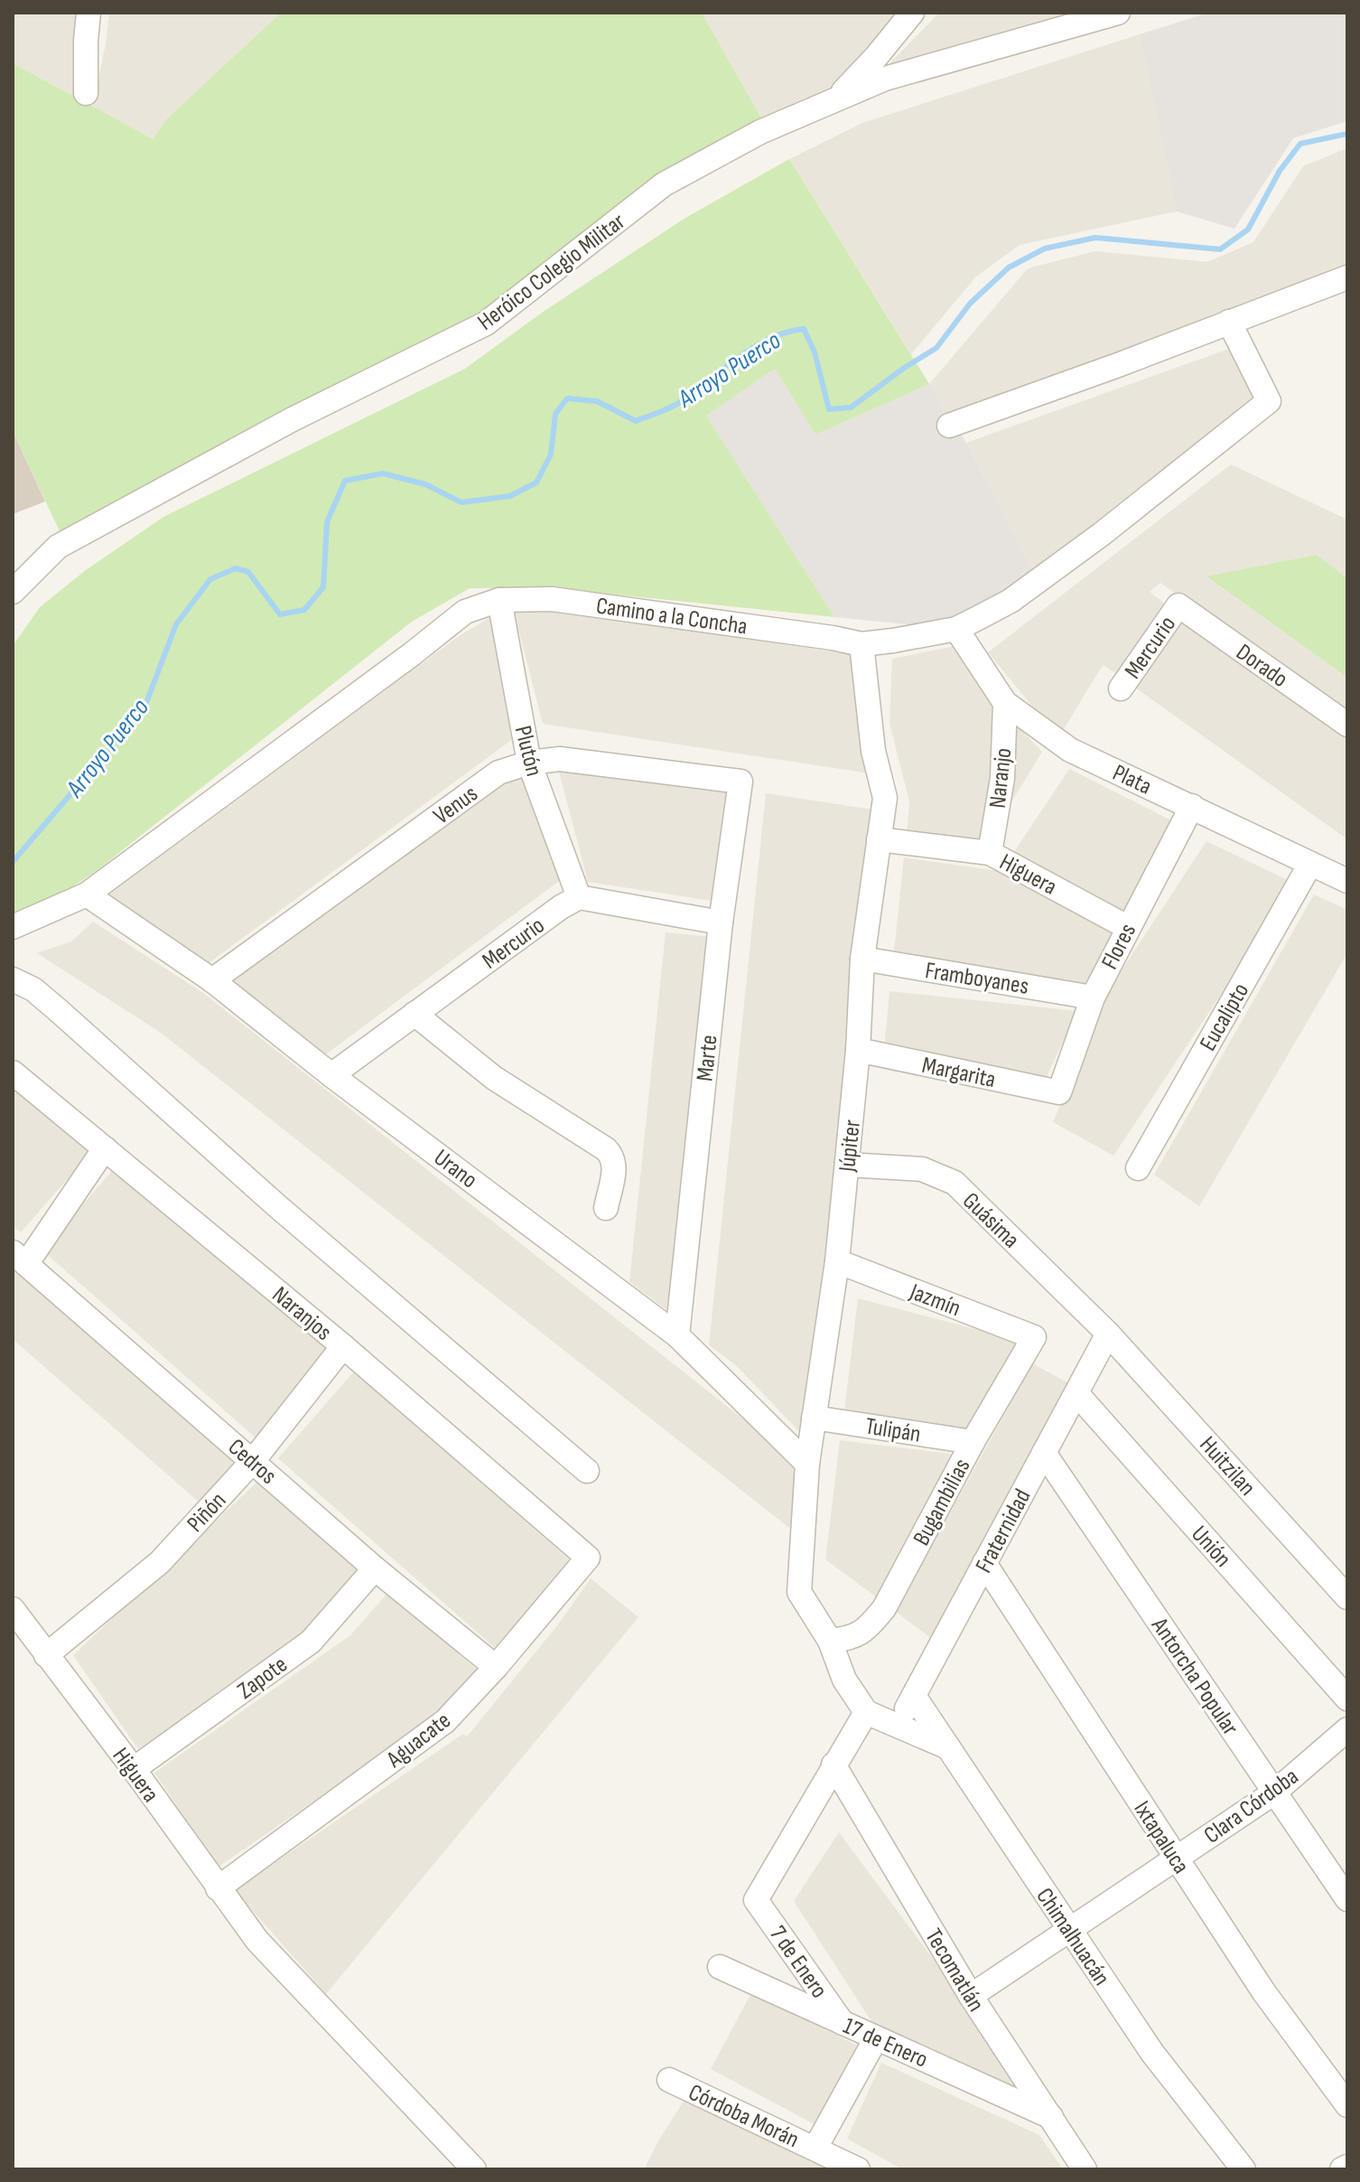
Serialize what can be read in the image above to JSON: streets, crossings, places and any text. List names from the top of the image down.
{
  "streets": {
    "street": [
      "Heróico Colegio Militar",
      "Camino a la Concha",
      "Mercurio",
      "Dorado",
      "Plutón",
      "Naranjo",
      "Plata",
      "Venus",
      "Higuera",
      "Flores",
      "Framboyanes",
      "Eucalipto",
      "Marte",
      "Margarita",
      "Júpiter",
      "Urano",
      "Guásima",
      "Jazmín",
      "Naranjos",
      "Tulipán",
      "Cedros",
      "Huitzilan",
      "Bugambilias",
      "Piñón",
      "Fraternidad",
      "Unión",
      "Antorcha Popular",
      "Zapote",
      "Aguacate",
      "Clara Córdoba",
      "Ixtapaluca",
      "Chimalhuacán",
      "7 de Enero",
      "Tecomatlán",
      "17 de Enero",
      "Córdoba Morán"
    ]
  },
  "crossings": [
    ["Camino a la Concha", "Plutón"],
    ["Camino a la Concha", "Plata"],
    ["Camino a la Concha", "Júpiter"],
    ["Camino a la Concha", "Urano"],
    ["Mercurio", "Dorado"],
    ["Mercurio", "Plutón"],
    ["Mercurio", "Urano"],
    ["Plutón", "Venus"],
    ["Naranjo", "Plata"],
    ["Naranjo", "Higuera"],
    ["Plata", "Flores"],
    ["Plata", "Eucalipto"],
    ["Venus", "Marte"],
    ["Venus", "Urano"],
    ["Higuera", "Flores"],
    ["Higuera", "Júpiter"],
    ["Higuera", "Piñón"],
    ["Higuera", "Zapote"],
    ["Higuera", "Aguacate"],
    ["Flores", "Framboyanes"],
    ["Flores", "Margarita"],
    ["Framboyanes", "Júpiter"],
    ["Marte", "Urano"],
    ["Margarita", "Júpiter"],
    ["Júpiter", "Urano"],
    ["Júpiter", "Guásima"],
    ["Júpiter", "Jazmín"],
    ["Júpiter", "Tulipán"],
    ["Júpiter", "Bugambilias"],
    ["Guásima", "Huitzilan"],
    ["Guásima", "Fraternidad"],
    ["Jazmín", "Bugambilias"],
    ["Naranjos", "Piñón"],
    ["Naranjos", "Aguacate"],
    ["Tulipán", "Bugambilias"],
    ["Cedros", "Piñón"],
    ["Cedros", "Zapote"],
    ["Cedros", "Aguacate"],
    ["Huitzilan", "Fraternidad"],
    ["Fraternidad", "Unión"],
    ["Fraternidad", "Antorcha Popular"],
    ["Fraternidad", "Ixtapaluca"],
    ["Fraternidad", "Chimalhuacán"],
    ["Antorcha Popular", "Clara Córdoba"],
    ["Clara Córdoba", "Ixtapaluca"],
    ["Clara Córdoba", "Chimalhuacán"],
    ["Clara Córdoba", "Tecomatlán"],
    ["7 de Enero", "Tecomatlán"],
    ["7 de Enero", "17 de Enero"],
    ["Tecomatlán", "17 de Enero"]
  ],
  "water": ["Arroyo Puerco"]
}
